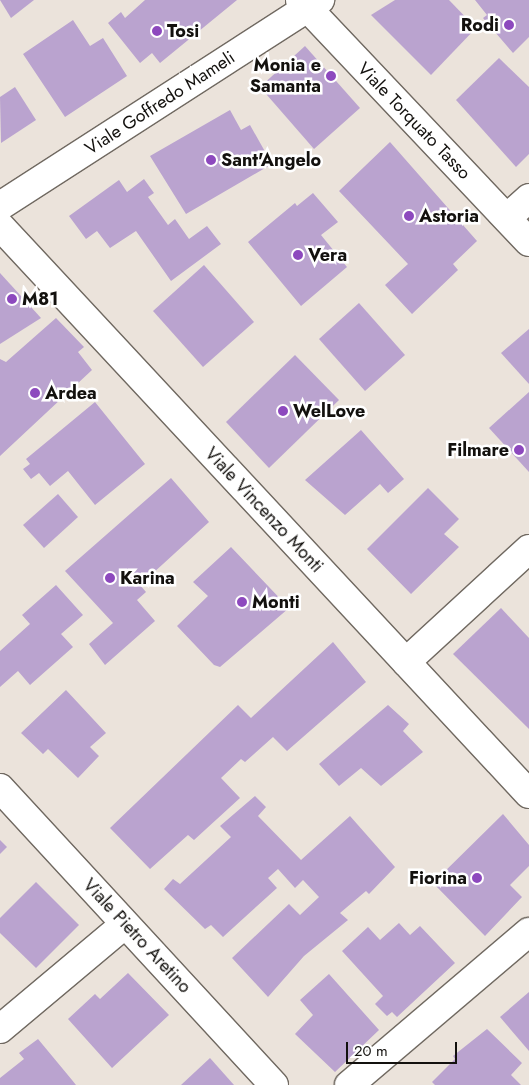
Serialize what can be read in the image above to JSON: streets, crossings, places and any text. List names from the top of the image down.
{
  "streets": {
    "street": [
      "Viale Goffredo Mameli",
      "Viale Torquato Tasso",
      "Viale Vincenzo Monti",
      "Viale Pietro Aretino"
    ]
  },
  "crossings": [
    ["Viale Goffredo Mameli", "Viale Torquato Tasso"]
  ],
  "places": [
    "Rodi",
    "Tosi",
    "Monia e Samanta",
    "Sant'Angelo",
    "Astoria",
    "Vera",
    "M81",
    "Ardea",
    "WelLove",
    "Filmare",
    "Karina",
    "Monti",
    "Fiorina"
  ],
  "scale_bar": "20 m"
}
